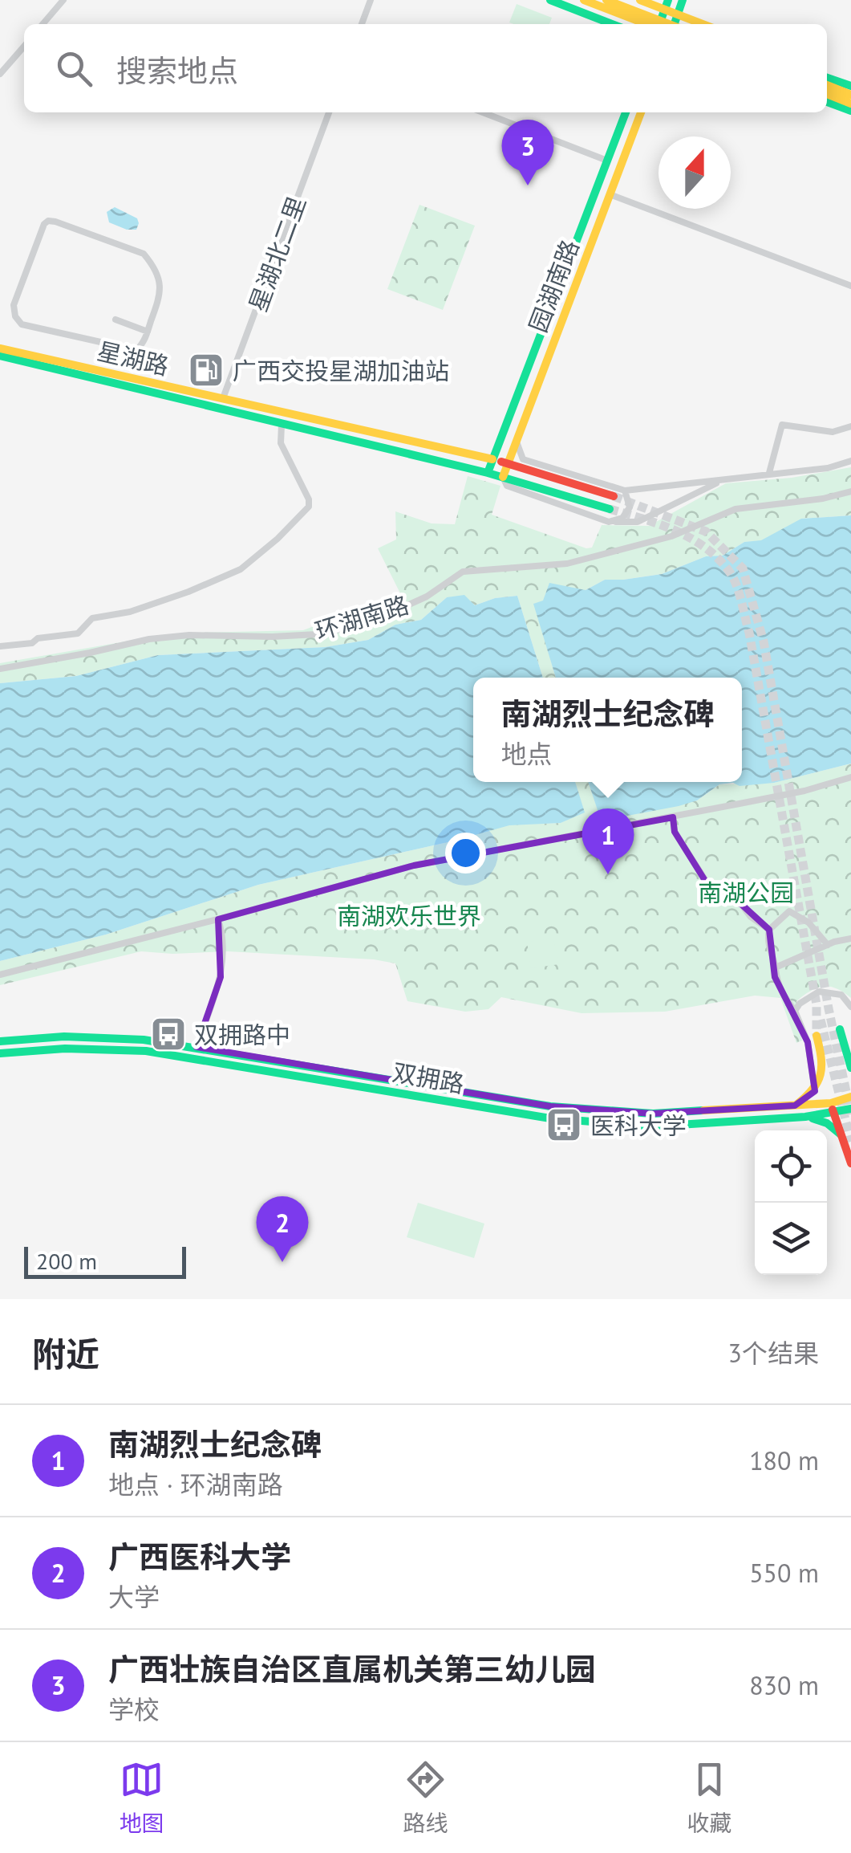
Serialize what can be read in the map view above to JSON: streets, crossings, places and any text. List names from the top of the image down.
{
  "streets": {
    "main road": ["园湖南路", "星湖路", "双拥路"],
    "street": ["星湖北二里", "环湖南路"]
  },
  "crossings": [
    ["星湖北二里", "星湖路"],
    ["园湖南路", "星湖路"]
  ],
  "parks": ["南湖公园", "南湖欢乐世界"],
  "places": {
    "fuel station": ["广西交投星湖加油站"],
    "bus stop": ["双拥路中", "医科大学"]
  },
  "scale_bar": "200 m",
  "north": "top",
  "page": {
    "search": "搜索地点",
    "pins": ["3", "1", "2"],
    "popup": ["南湖烈士纪念碑", "地点"],
    "scale": "200 m",
    "heading": ["附近", "3个结果"],
    "list": [
      {
        "mark": "1",
        "name": "南湖烈士纪念碑",
        "note": "地点 · 环湖南路",
        "value": "180 m"
      },
      {
        "mark": "2",
        "name": "广西医科大学",
        "note": "大学",
        "value": "550 m"
      },
      {
        "mark": "3",
        "name": "广西壮族自治区直属机关第三幼儿园",
        "note": "学校",
        "value": "830 m"
      }
    ],
    "nav": ["地图", "路线", "收藏"]
  }
}
